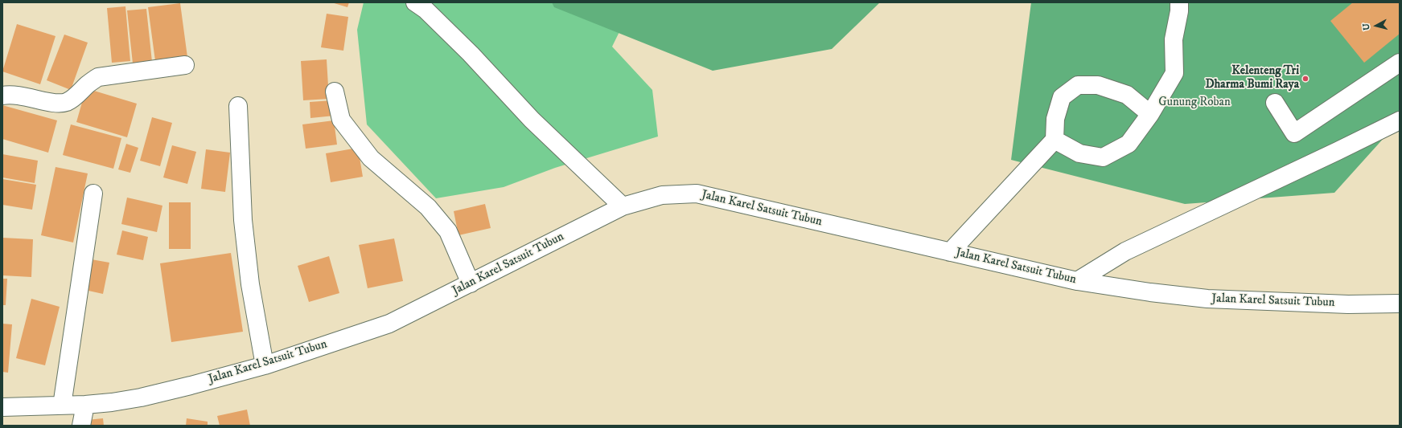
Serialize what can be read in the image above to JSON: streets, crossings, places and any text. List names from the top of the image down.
{
  "streets": {
    "street": ["Jalan Karel Satsuit Tubun"]
  },
  "parks": ["Gunung Roban"],
  "places": ["Kelenteng Tri Dharma Bumi Raya"],
  "north": "left"
}
